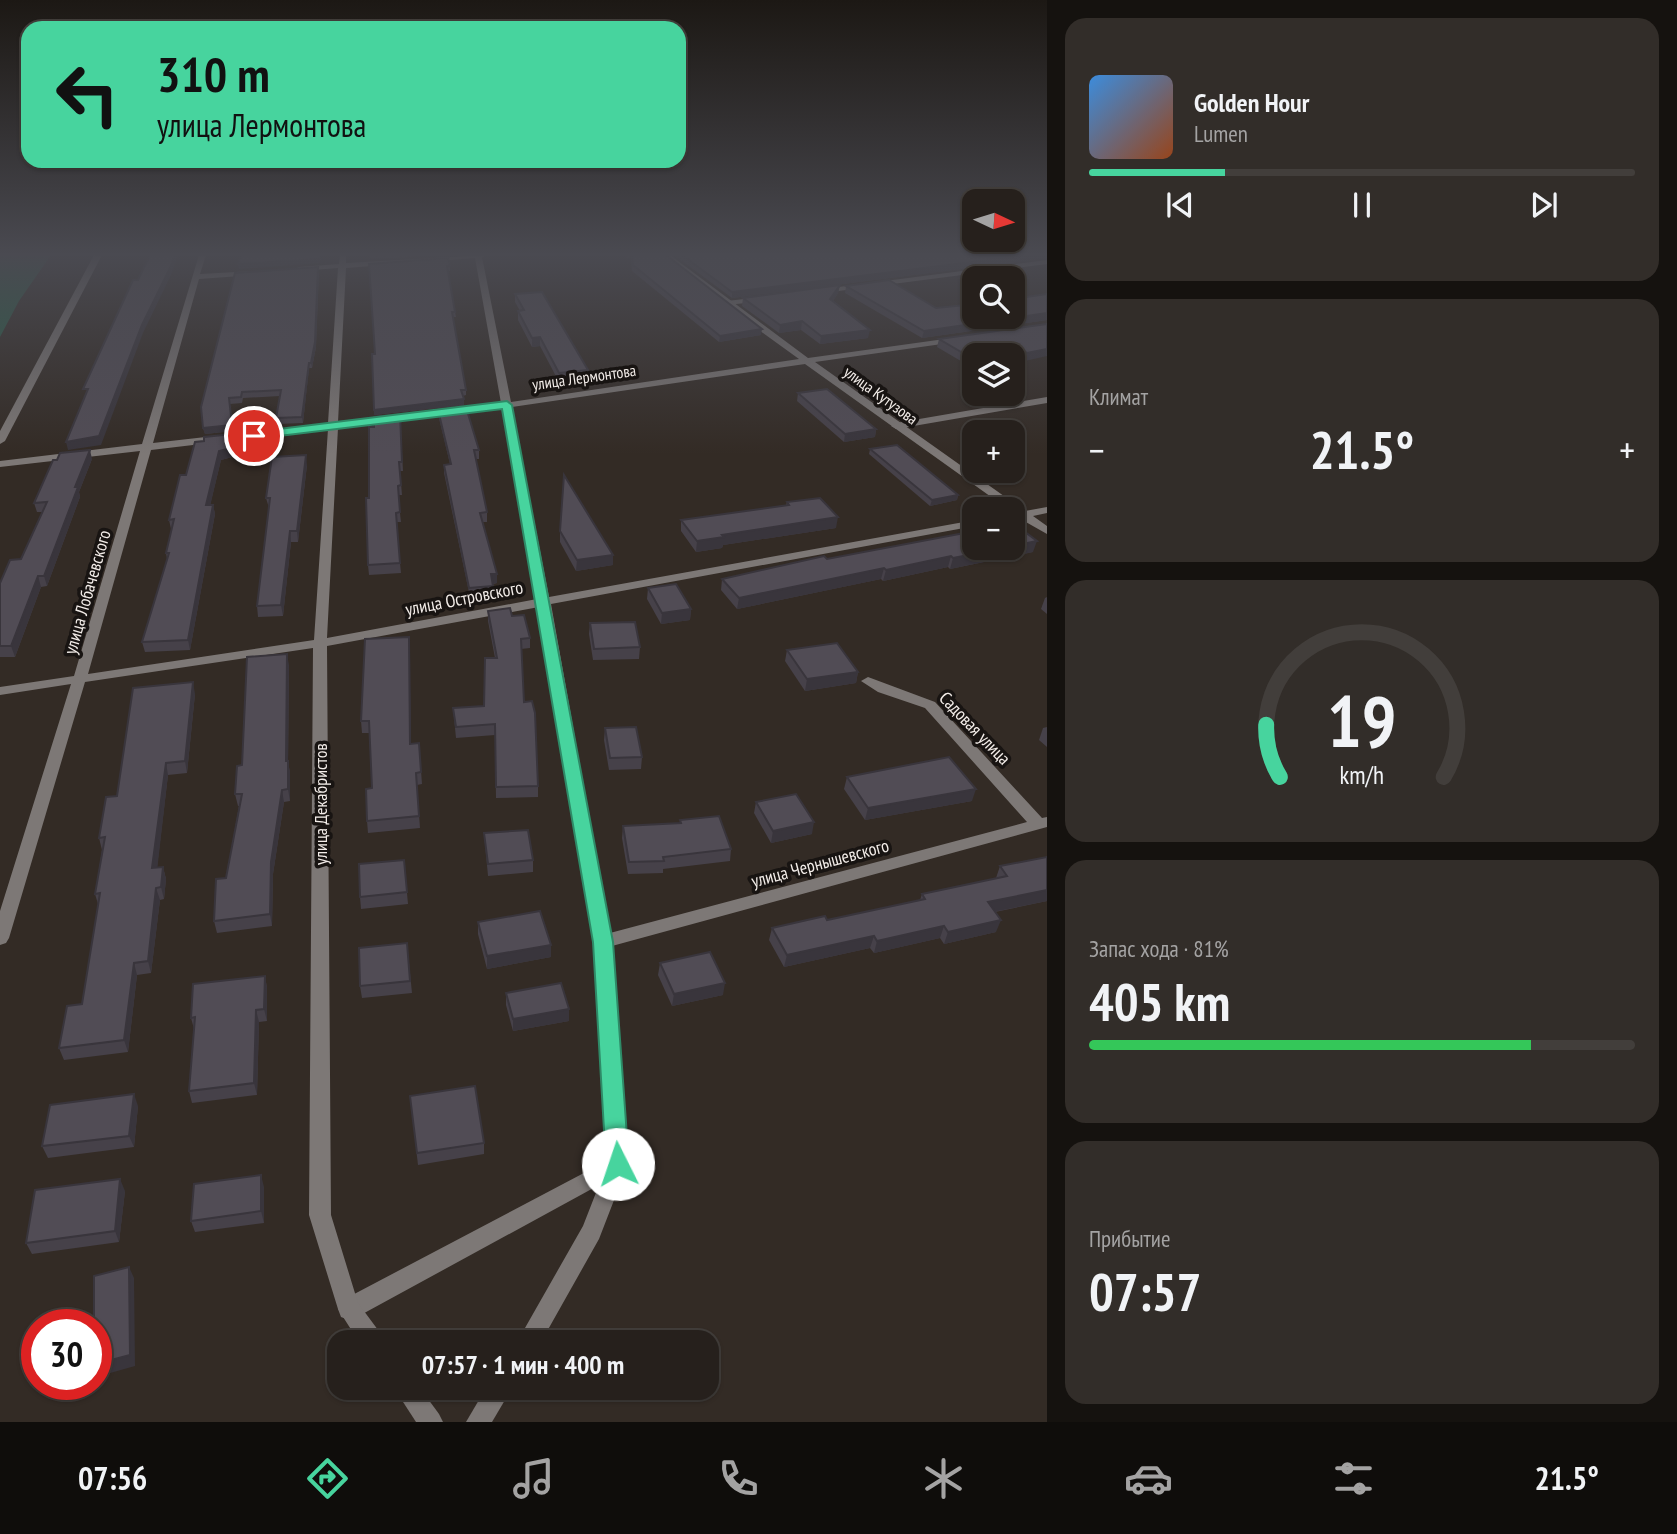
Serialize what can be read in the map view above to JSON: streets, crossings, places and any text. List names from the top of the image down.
{
  "streets": {
    "street": [
      "улица Лермонтова",
      "улица Кутузова",
      "улица Лобачевского",
      "улица Островского",
      "Садовая улица",
      "улица Декабристов",
      "улица Чернышевского"
    ]
  },
  "crossings": [
    ["улица Лермонтова", "улица Кутузова"],
    ["улица Лермонтова", "улица Лобачевского"],
    ["улица Лермонтова", "улица Декабристов"],
    ["улица Лобачевского", "улица Островского"],
    ["улица Островского", "улица Декабристов"],
    ["Садовая улица", "улица Чернышевского"]
  ],
  "north": "right",
  "page": {
    "turn": ["310 m", "улица Лермонтова"],
    "song": ["Golden Hour", "Lumen"],
    "map_buttons": ["+", "−"],
    "tile": [
      "Климат",
      ["Запас хода · 81%", "405 km"],
      ["Прибытие", "07:57"]
    ],
    "heat": ["−", "21.5°", "+"],
    "limit": "30",
    "trip": "07:57 · 1 мин · 400 m",
    "tabs": ["07:56", "21.5°"],
    "gauge": ["19", "km/h"]
  }
}
